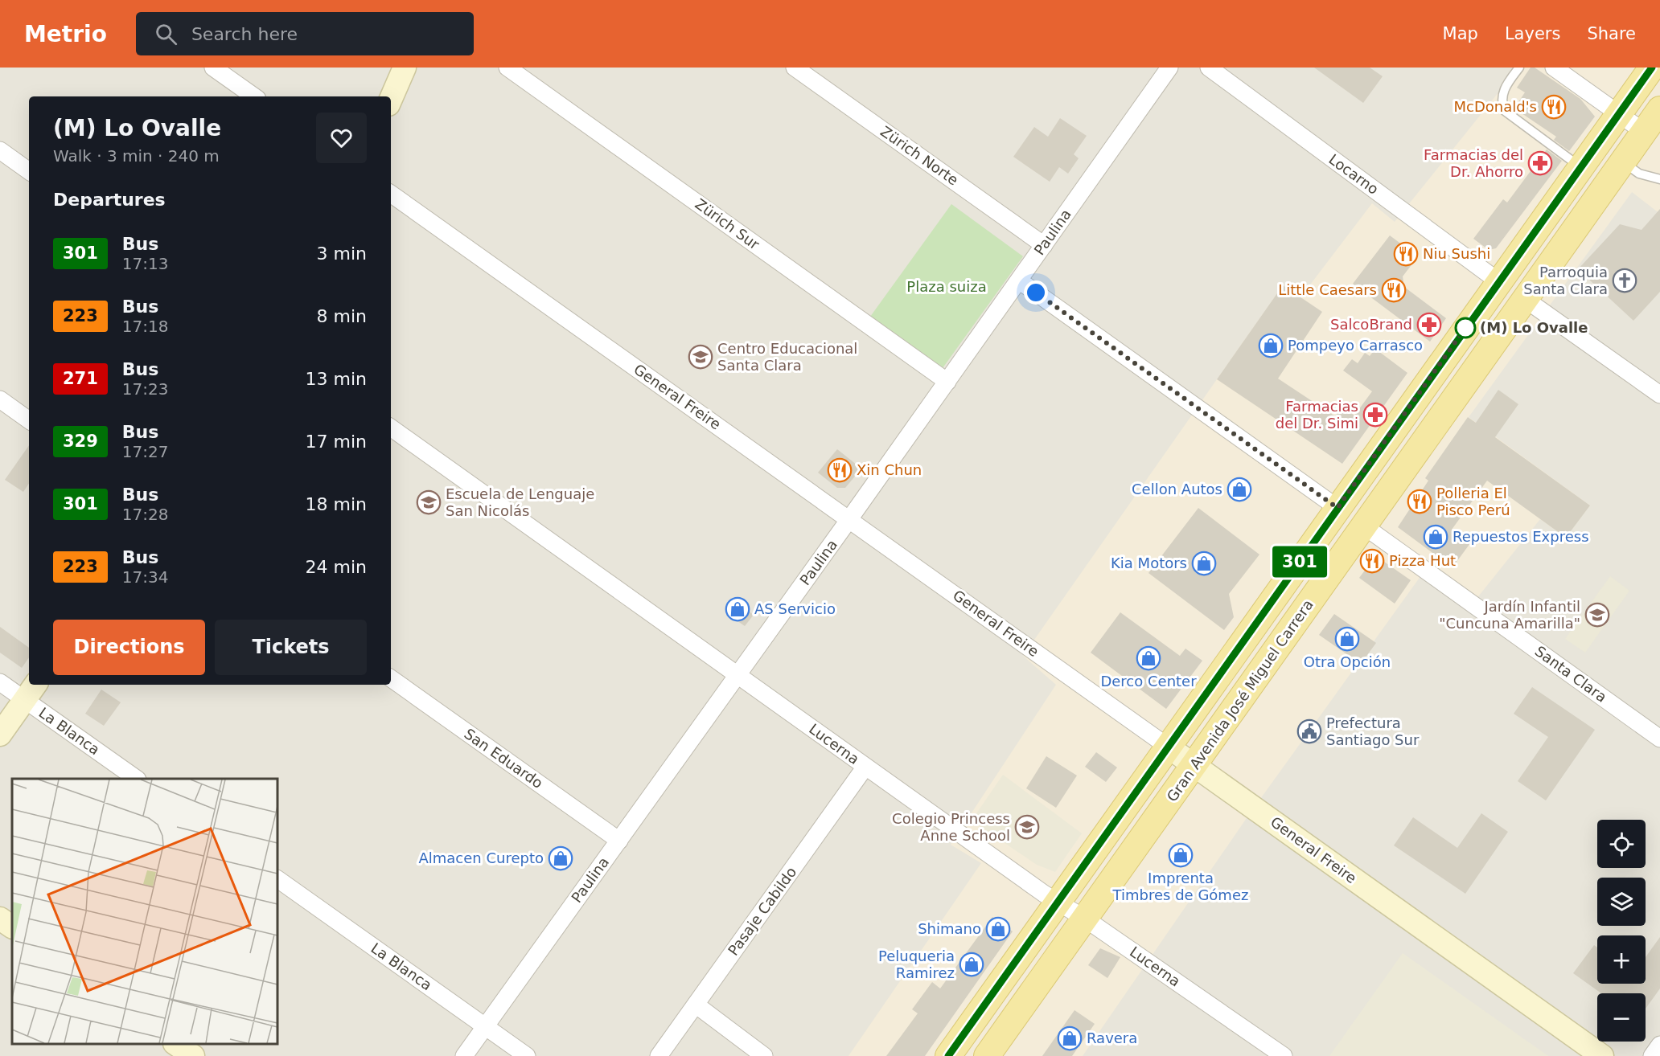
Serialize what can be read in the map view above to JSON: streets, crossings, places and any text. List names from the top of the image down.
{
  "streets": {
    "main road": ["Gran Avenida José Miguel Carrera"],
    "street": [
      "Zürich Norte",
      "Locarno",
      "Zürich Sur",
      "Paulina",
      "General Freire",
      "Santa Clara",
      "La Blanca",
      "Lucerna",
      "San Eduardo",
      "Pasaje Cabildo"
    ]
  },
  "crossings": [
    ["Zürich Norte", "Paulina"],
    ["Zürich Sur", "Paulina"],
    ["Paulina", "General Freire"],
    ["Paulina", "La Blanca"],
    ["Paulina", "Lucerna"],
    ["Paulina", "San Eduardo"],
    ["General Freire", "Gran Avenida José Miguel Carrera"],
    ["Santa Clara", "Gran Avenida José Miguel Carrera"],
    ["Gran Avenida José Miguel Carrera", "Lucerna"],
    ["Lucerna", "Pasaje Cabildo"]
  ],
  "parks": ["Plaza suiza"],
  "places": {
    "restaurant": [
      "McDonald's",
      "Niu Sushi",
      "Little Caesars",
      "Xin Chun",
      "Polleria El Pisco Perú",
      "Pizza Hut"
    ],
    "pharmacy": ["Farmacias del Dr. Ahorro", "SalcoBrand", "Farmacias del Dr. Simi"],
    "church": ["Parroquia Santa Clara"],
    "other": ["(M) Lo Ovalle"],
    "shop": [
      "Pompeyo Carrasco",
      "Cellon Autos",
      "Repuestos Express",
      "Kia Motors",
      "AS Servicio",
      "Otra Opción",
      "Derco Center",
      "Imprenta Timbres de Gómez",
      "Almacen Curepto",
      "Shimano",
      "Peluqueria Ramirez",
      "Ravera"
    ],
    "school or university": [
      "Centro Educacional Santa Clara",
      "Escuela de Lenguaje San Nicolás",
      "Jardín Infantil \"Cuncuna Amarilla\"",
      "Colegio Princess Anne School"
    ],
    "public building": ["Prefectura Santiago Sur"]
  },
  "lines": ["bus line 301"],
  "page": {
    "header": "Metrio",
    "search": "Search here",
    "nav": ["Map", "Layers", "Share"],
    "on_map": "301",
    "heading": [
      ["(M) Lo Ovalle", "Walk · 3 min · 240 m"],
      "Departures"
    ],
    "list": [
      {
        "mark": "301",
        "name": "Bus",
        "note": "17:13",
        "value": "3 min"
      },
      {
        "mark": "223",
        "name": "Bus",
        "note": "17:18",
        "value": "8 min"
      },
      {
        "mark": "271",
        "name": "Bus",
        "note": "17:23",
        "value": "13 min"
      },
      {
        "mark": "329",
        "name": "Bus",
        "note": "17:27",
        "value": "17 min"
      },
      {
        "mark": "301",
        "name": "Bus",
        "note": "17:28",
        "value": "18 min"
      },
      {
        "mark": "223",
        "name": "Bus",
        "note": "17:34",
        "value": "24 min"
      }
    ],
    "buttons": ["Directions", "Tickets"],
    "map_buttons": ["+", "−"]
  }
}
